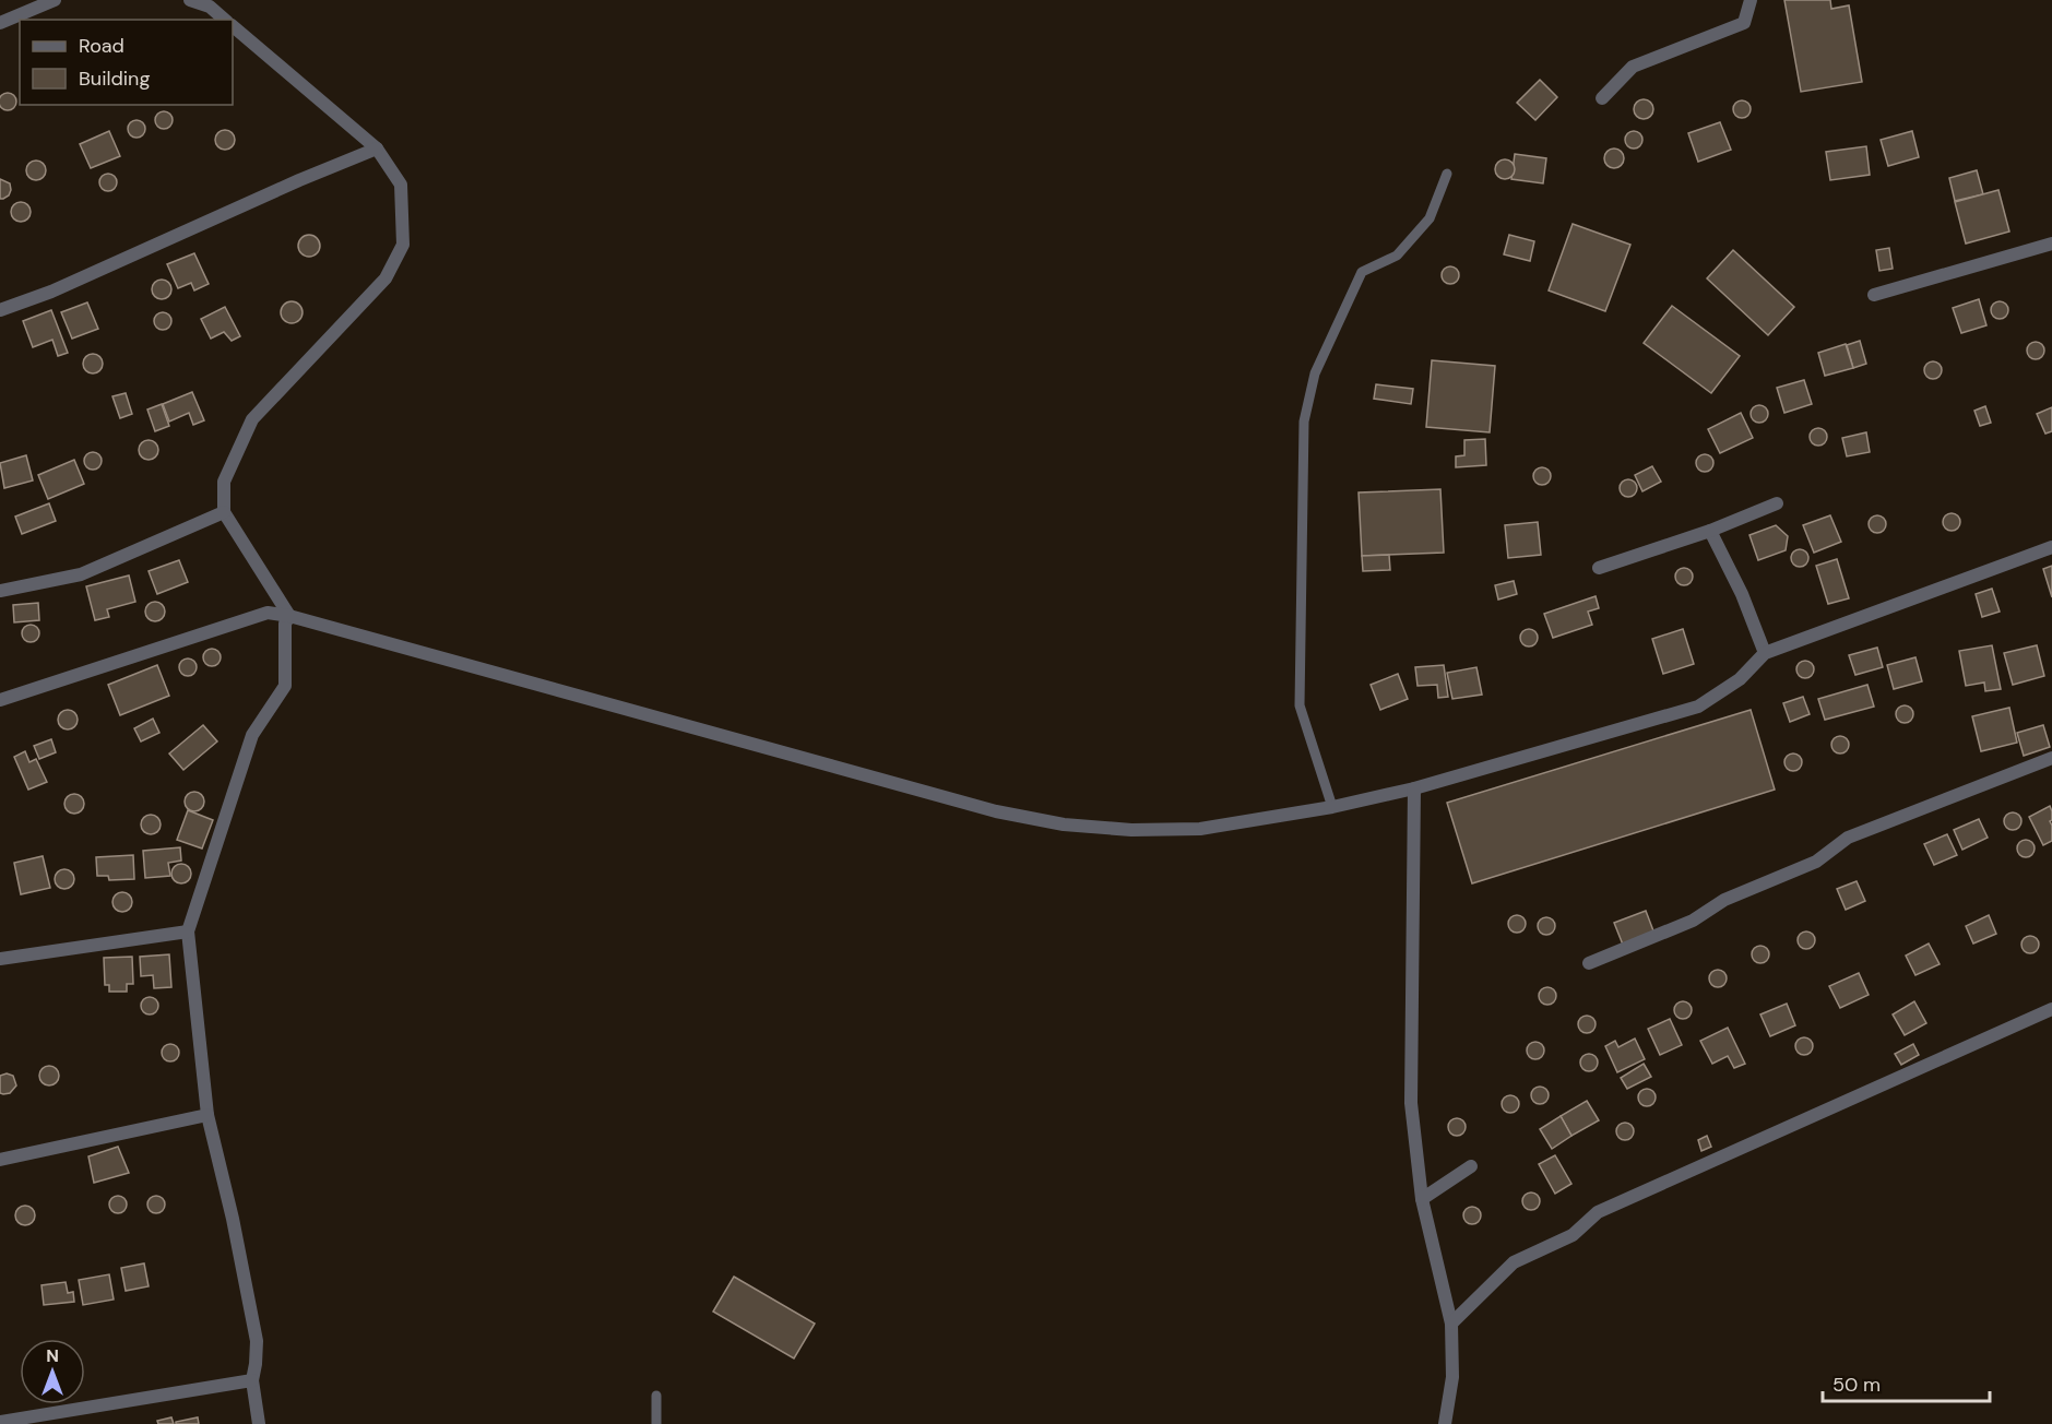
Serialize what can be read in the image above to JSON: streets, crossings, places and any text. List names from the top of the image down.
{
  "legend": ["Road", "Building"],
  "scale_bar": "50 m",
  "north": "top"
}
